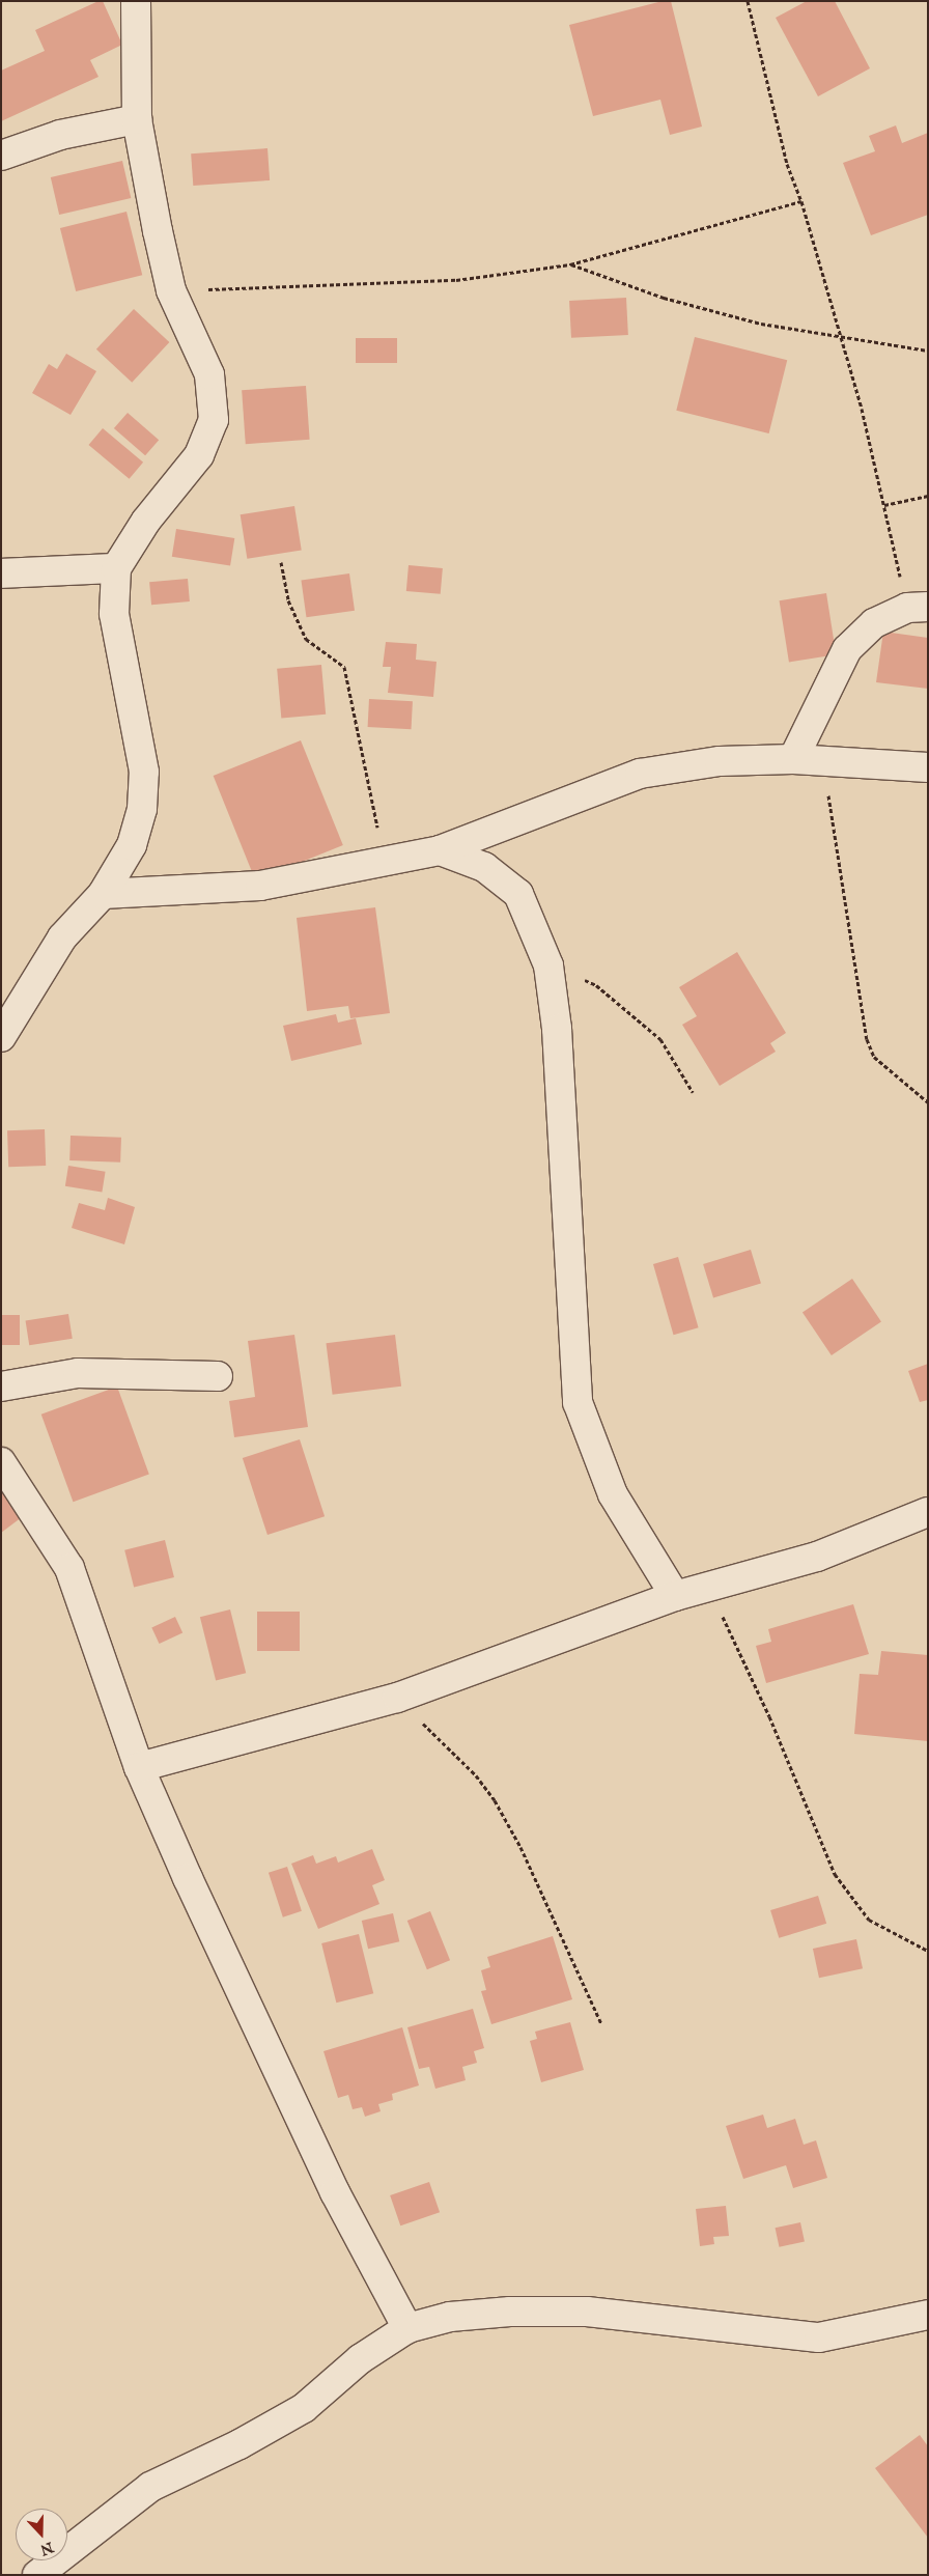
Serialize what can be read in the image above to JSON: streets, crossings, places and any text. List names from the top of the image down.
{
  "north": "bottom"
}
